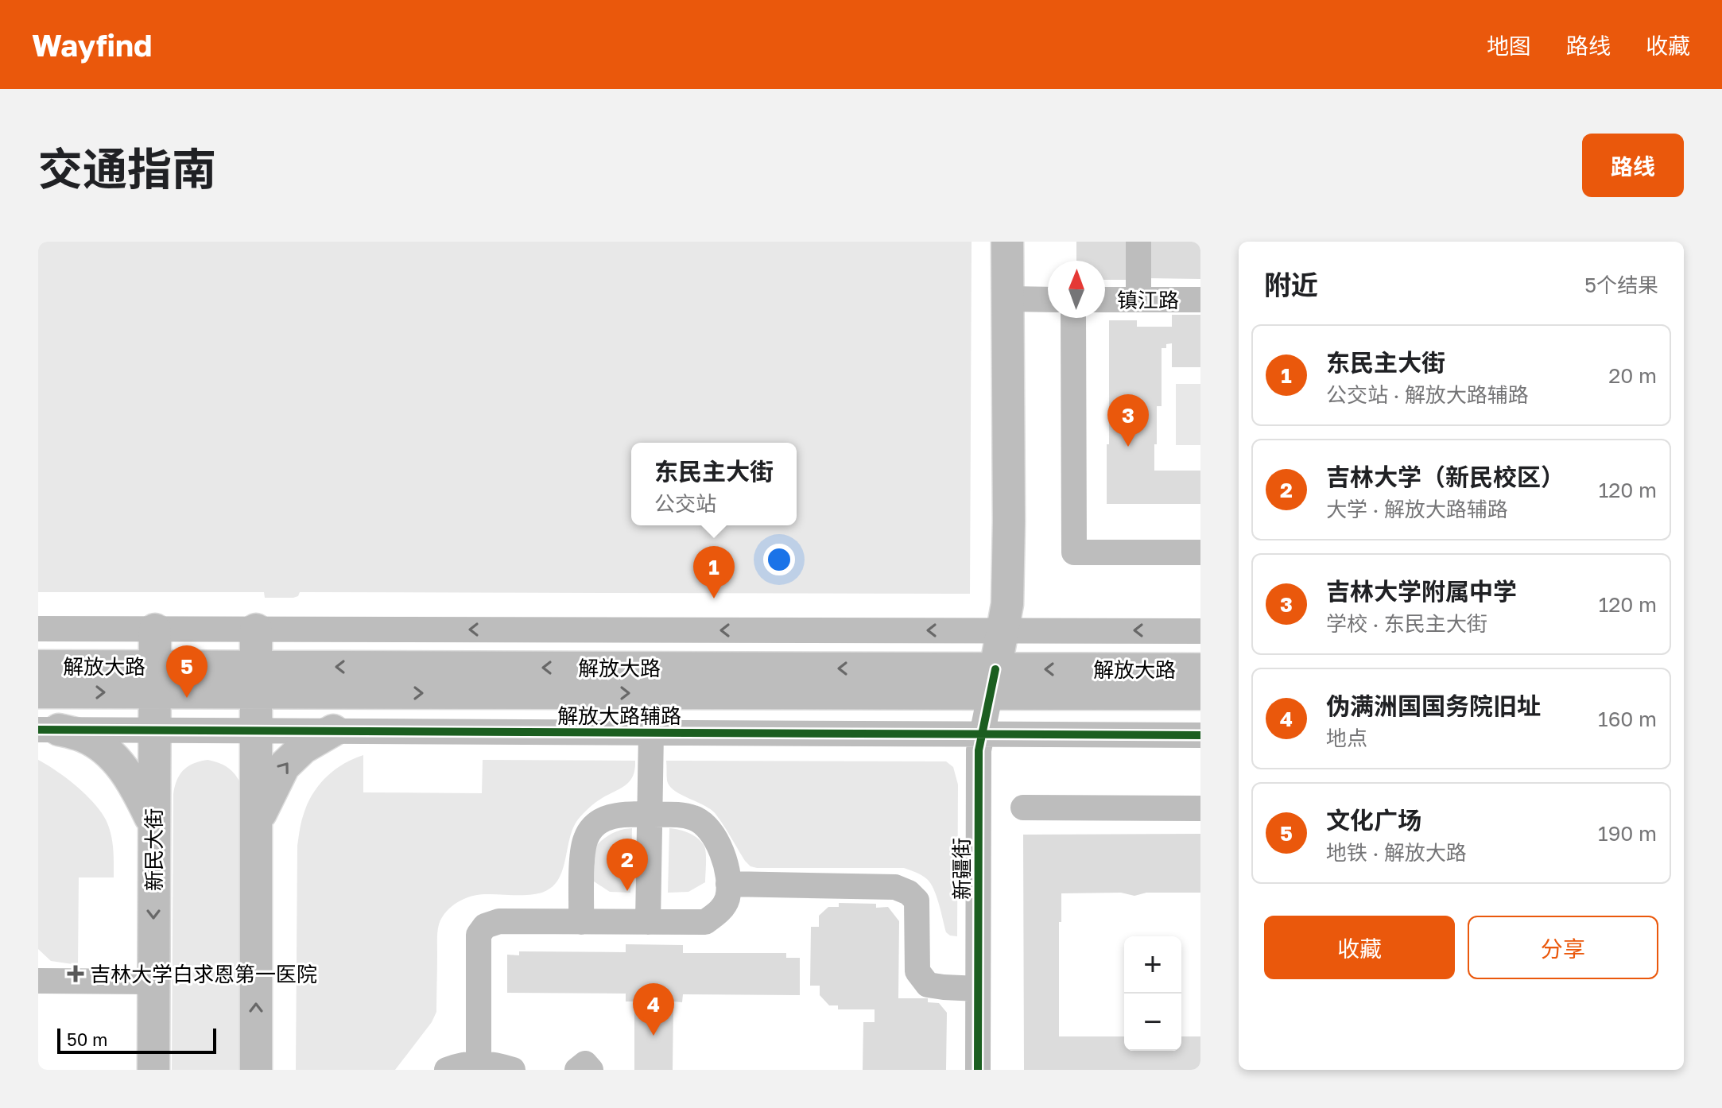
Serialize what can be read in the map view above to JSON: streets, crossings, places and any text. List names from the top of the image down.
{
  "streets": {
    "main road": ["解放大路", "新民大街"],
    "street": ["镇江路", "解放大路辅路", "新疆街"]
  },
  "crossings": [
    ["解放大路", "新民大街"],
    ["解放大路", "新疆街"],
    ["解放大路辅路", "新民大街"],
    ["解放大路辅路", "新疆街"]
  ],
  "places": {
    "health": ["吉林大学白求恩第一医院"]
  },
  "scale_bar": "50 m",
  "north": "top",
  "page": {
    "header": "Wayfind",
    "nav": ["地图", "路线", "收藏"],
    "title": "交通指南",
    "buttons": [
      "路线",
      ["收藏", "分享"]
    ],
    "heading": ["附近", "5个结果"],
    "list": [
      {
        "mark": "1",
        "name": "东民主大街",
        "note": "公交站 · 解放大路辅路",
        "value": "20 m"
      },
      {
        "mark": "2",
        "name": "吉林大学（新民校区）",
        "note": "大学 · 解放大路辅路",
        "value": "120 m"
      },
      {
        "mark": "3",
        "name": "吉林大学附属中学",
        "note": "学校 · 东民主大街",
        "value": "120 m"
      },
      {
        "mark": "4",
        "name": "伪满洲国国务院旧址",
        "note": "地点",
        "value": "160 m"
      },
      {
        "mark": "5",
        "name": "文化广场",
        "note": "地铁 · 解放大路",
        "value": "190 m"
      }
    ],
    "pins": [
      "3",
      "1",
      "5",
      "2",
      "4"
    ],
    "popup": ["东民主大街", "公交站"],
    "map_buttons": ["+", "−"],
    "scale": "50 m"
  }
}
